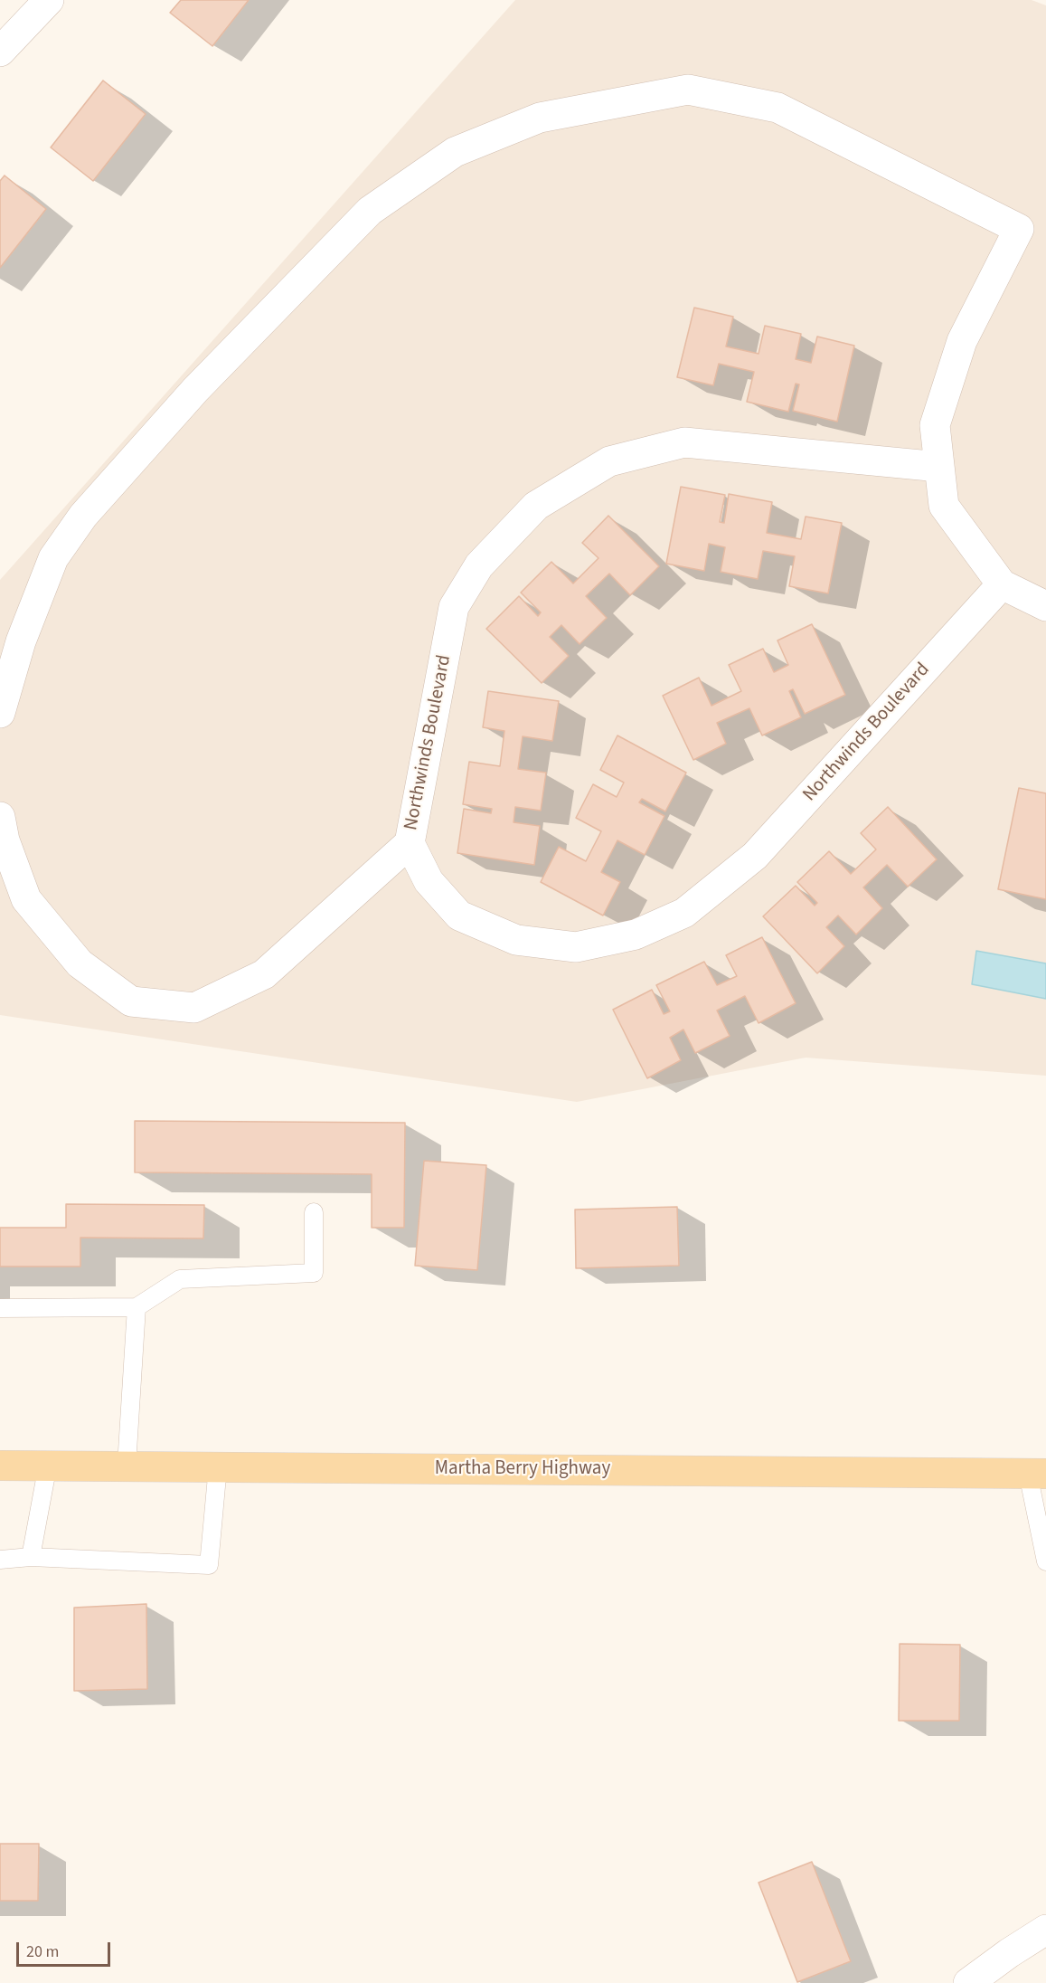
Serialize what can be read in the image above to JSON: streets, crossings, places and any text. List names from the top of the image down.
{
  "streets": {
    "main road": ["Martha Berry Highway"],
    "street": ["Northwinds Boulevard"]
  },
  "scale_bar": "20 m"
}
